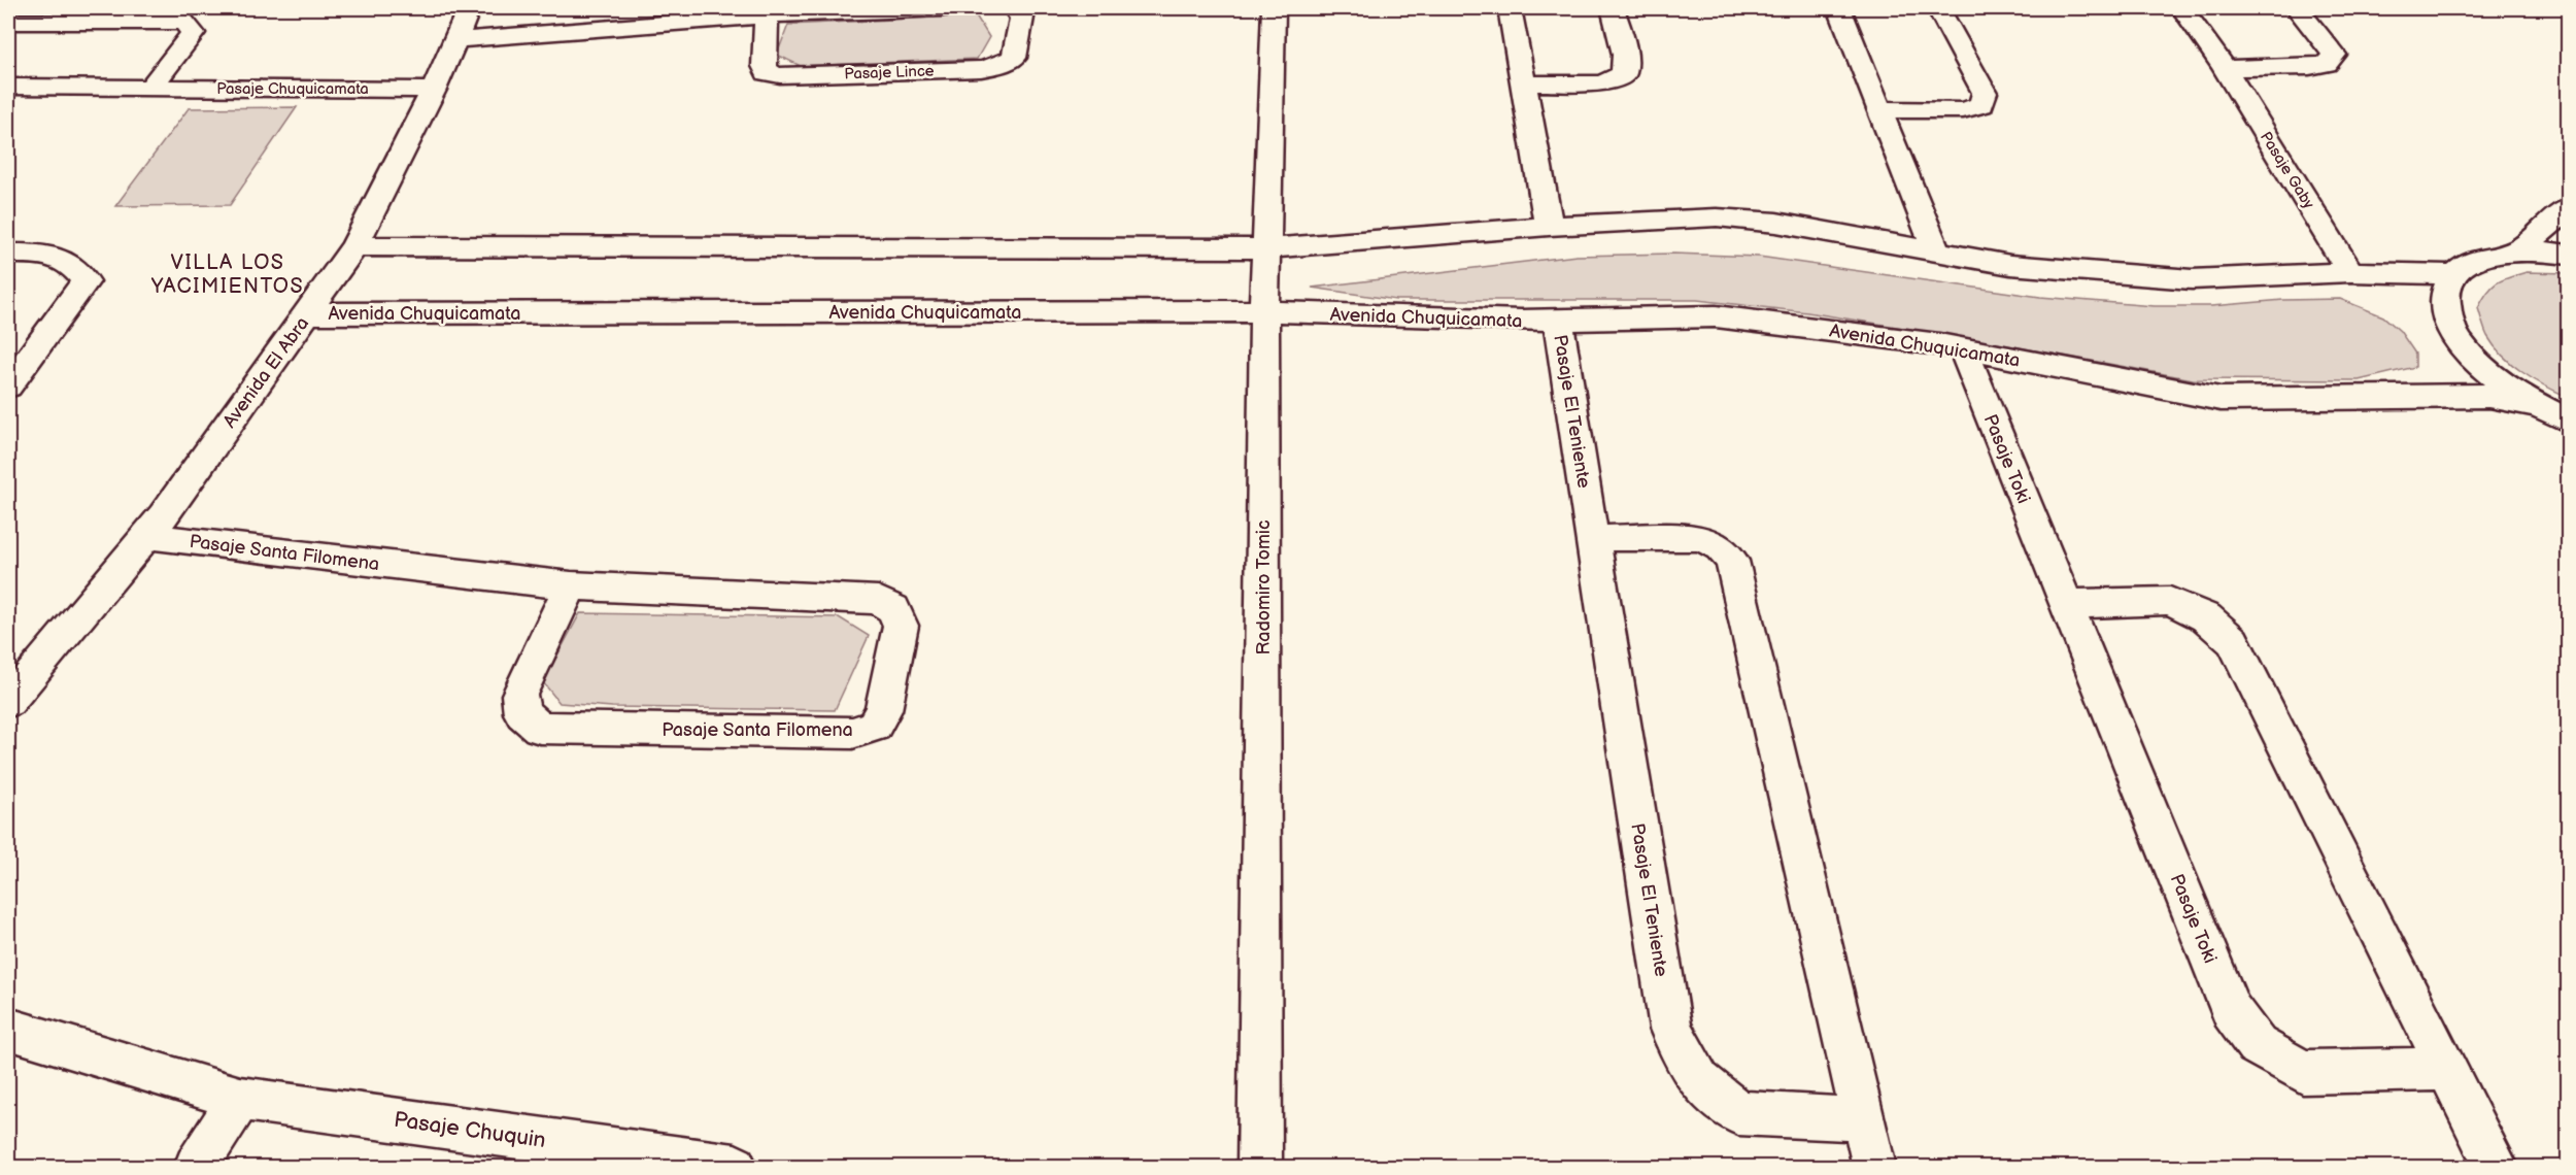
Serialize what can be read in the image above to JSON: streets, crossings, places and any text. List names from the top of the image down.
{
  "streets": {
    "street": [
      "Pasaje Lince",
      "Pasaje Chuquicamata",
      "Pasaje Gaby",
      "Avenida Chuquicamata",
      "Avenida El Abra",
      "Pasaje El Teniente",
      "Pasaje Toki",
      "Pasaje Santa Filomena",
      "Radomiro Tomic",
      "Pasaje Chuquin"
    ]
  },
  "crossings": [
    ["Pasaje Chuquicamata", "Avenida El Abra"],
    ["Avenida Chuquicamata", "Avenida El Abra"],
    ["Avenida Chuquicamata", "Pasaje El Teniente"],
    ["Avenida Chuquicamata", "Pasaje Toki"],
    ["Avenida Chuquicamata", "Radomiro Tomic"],
    ["Avenida El Abra", "Pasaje Santa Filomena"]
  ],
  "districts": ["VILLA LOS YACIMIENTOS"]
}
